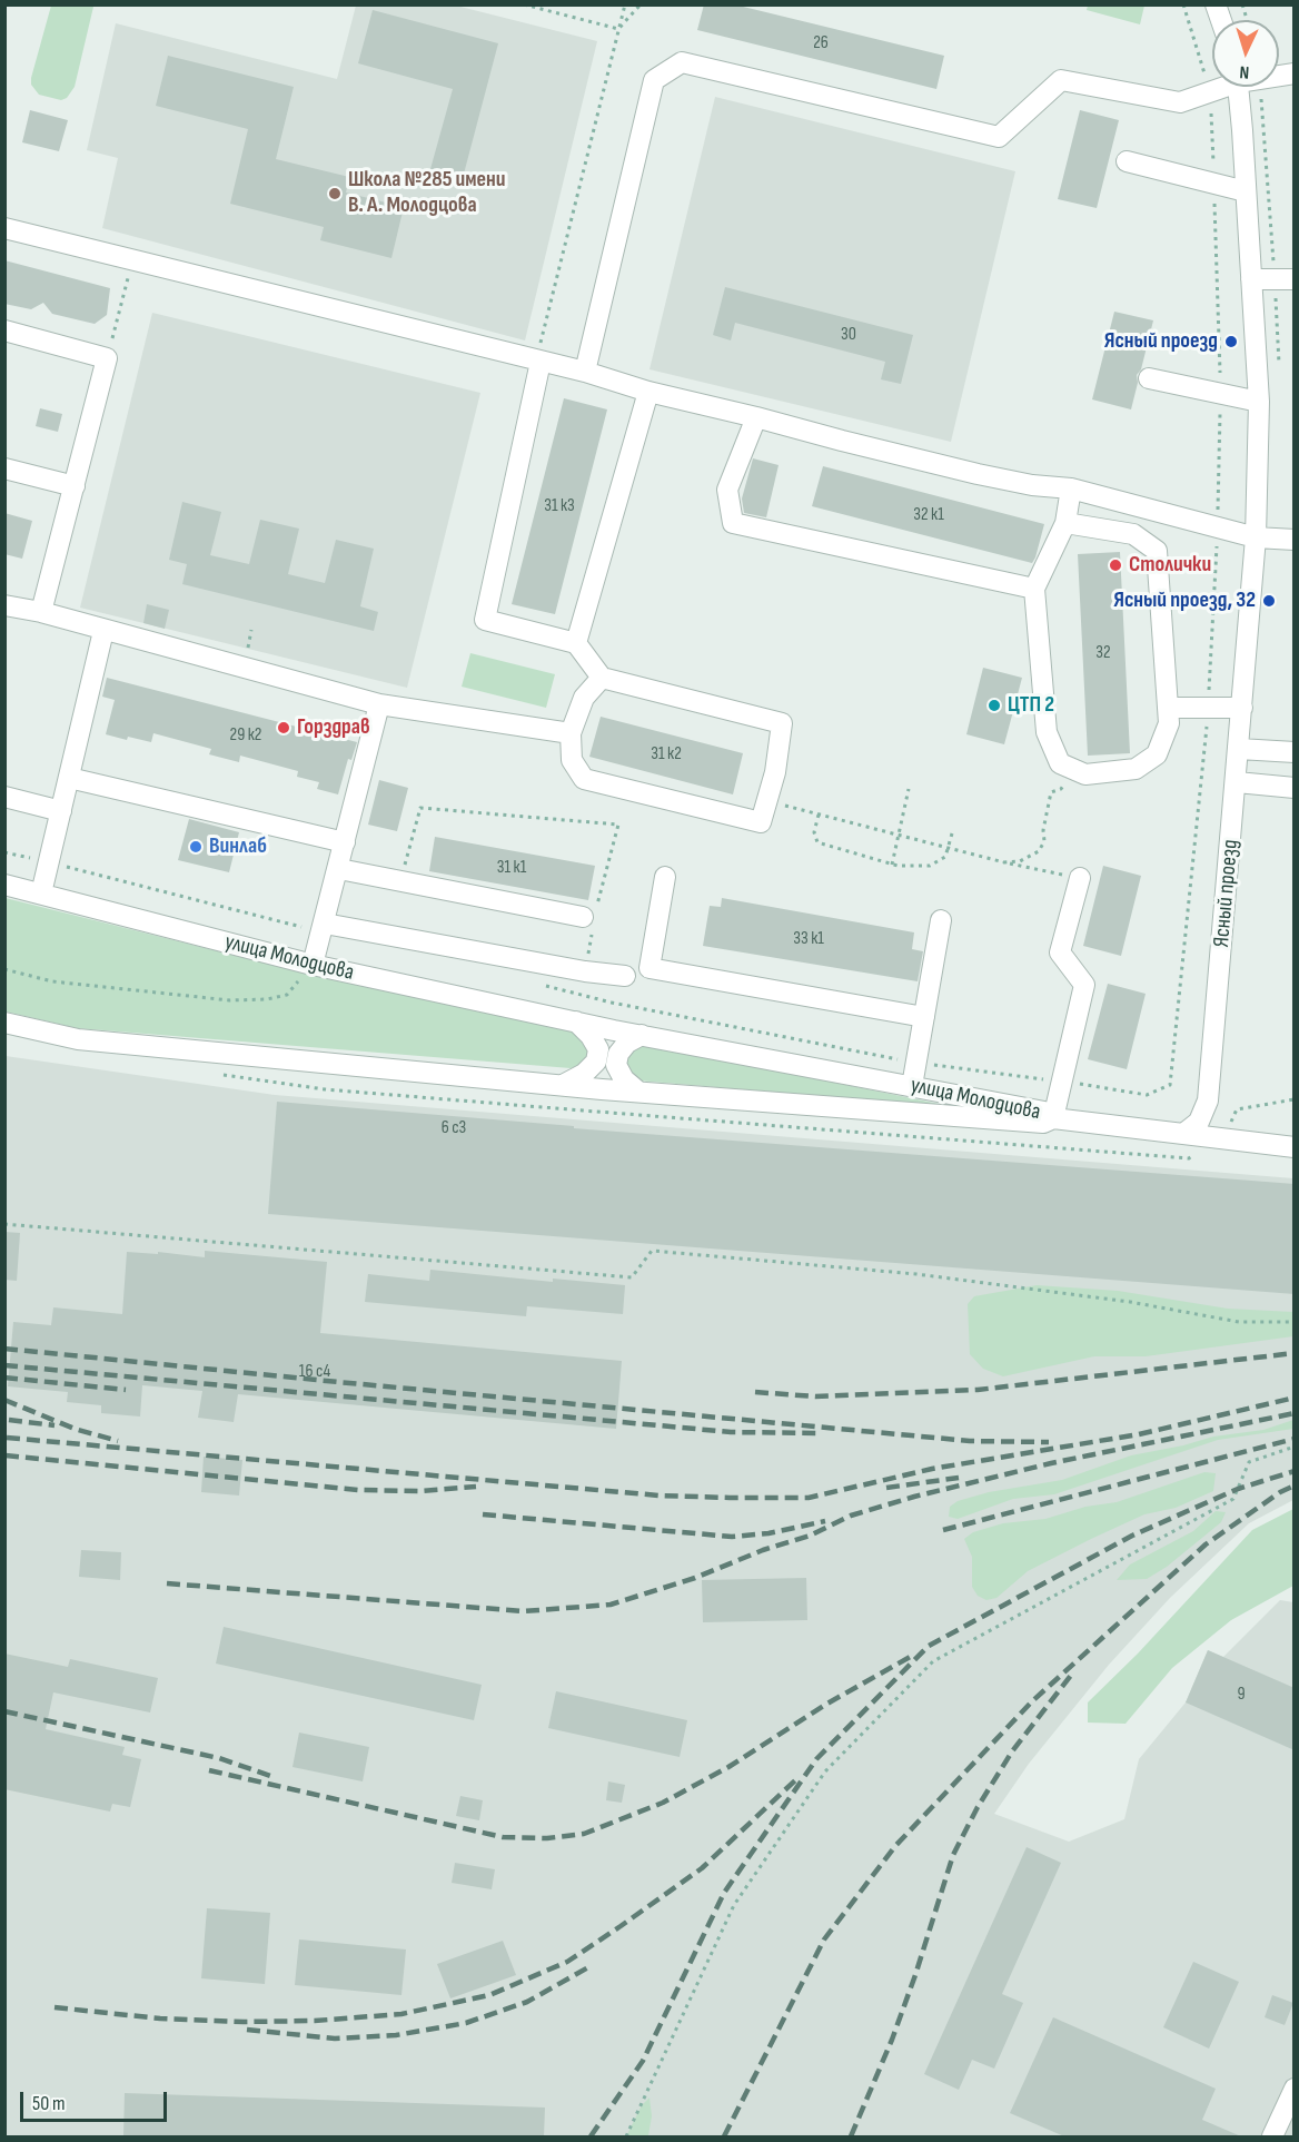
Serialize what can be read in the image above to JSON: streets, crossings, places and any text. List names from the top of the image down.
{
  "streets": {
    "street": ["Ясный проезд", "улица Молодцова"]
  },
  "places": [
    "Школа №285 имени В. А. Молодцова",
    "Ясный проезд",
    "Столички",
    "Ясный проезд, 32",
    "ЦТП 2",
    "Горздрав",
    "Винлаб"
  ],
  "house_numbers": [
    "26",
    "30",
    "31 к3",
    "32 к1",
    "32",
    "29 к2",
    "31 к2",
    "31 к1",
    "33 к1",
    "6 с3",
    "16 с4",
    "9"
  ],
  "scale_bar": "50 m",
  "north": "bottom"
}
